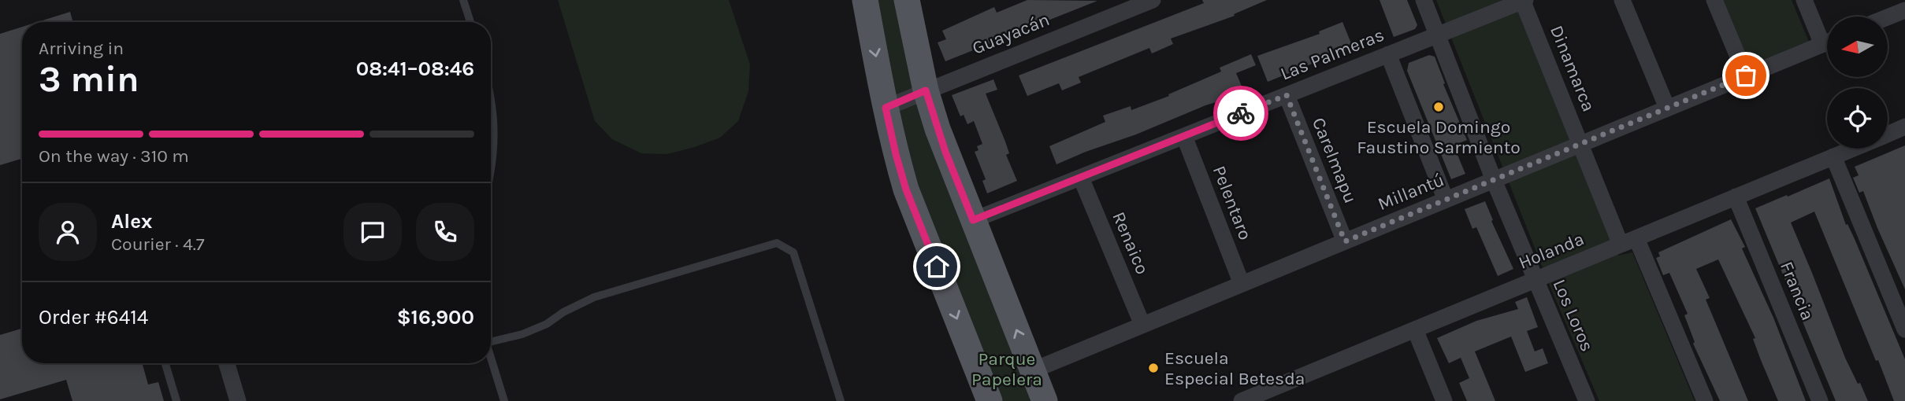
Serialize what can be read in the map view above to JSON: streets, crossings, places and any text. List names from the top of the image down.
{
  "streets": {
    "street": [
      "Guayacán",
      "Las Palmeras",
      "Dinamarca",
      "Carelmapu",
      "Millantú",
      "Pelentaro",
      "Renaico",
      "Holanda",
      "Francia",
      "Los Loros"
    ]
  },
  "crossings": [
    ["Las Palmeras", "Dinamarca"],
    ["Las Palmeras", "Carelmapu"],
    ["Las Palmeras", "Pelentaro"],
    ["Las Palmeras", "Renaico"],
    ["Las Palmeras", "Los Loros"],
    ["Dinamarca", "Millantú"],
    ["Dinamarca", "Holanda"],
    ["Carelmapu", "Millantú"],
    ["Millantú", "Pelentaro"],
    ["Millantú", "Renaico"],
    ["Millantú", "Los Loros"],
    ["Holanda", "Francia"],
    ["Holanda", "Los Loros"]
  ],
  "parks": ["Parque Papelera"],
  "places": ["Escuela Domingo Faustino Sarmiento", "Escuela Especial Betesda"],
  "north": "left",
  "page": {
    "heading": ["3 min", "Arriving in", "08:41–08:46"],
    "panel": [
      "Alex",
      "Courier · 4.7",
      "Order #6414",
      "$16,900"
    ],
    "bar": "On the way · 310 m"
  }
}
